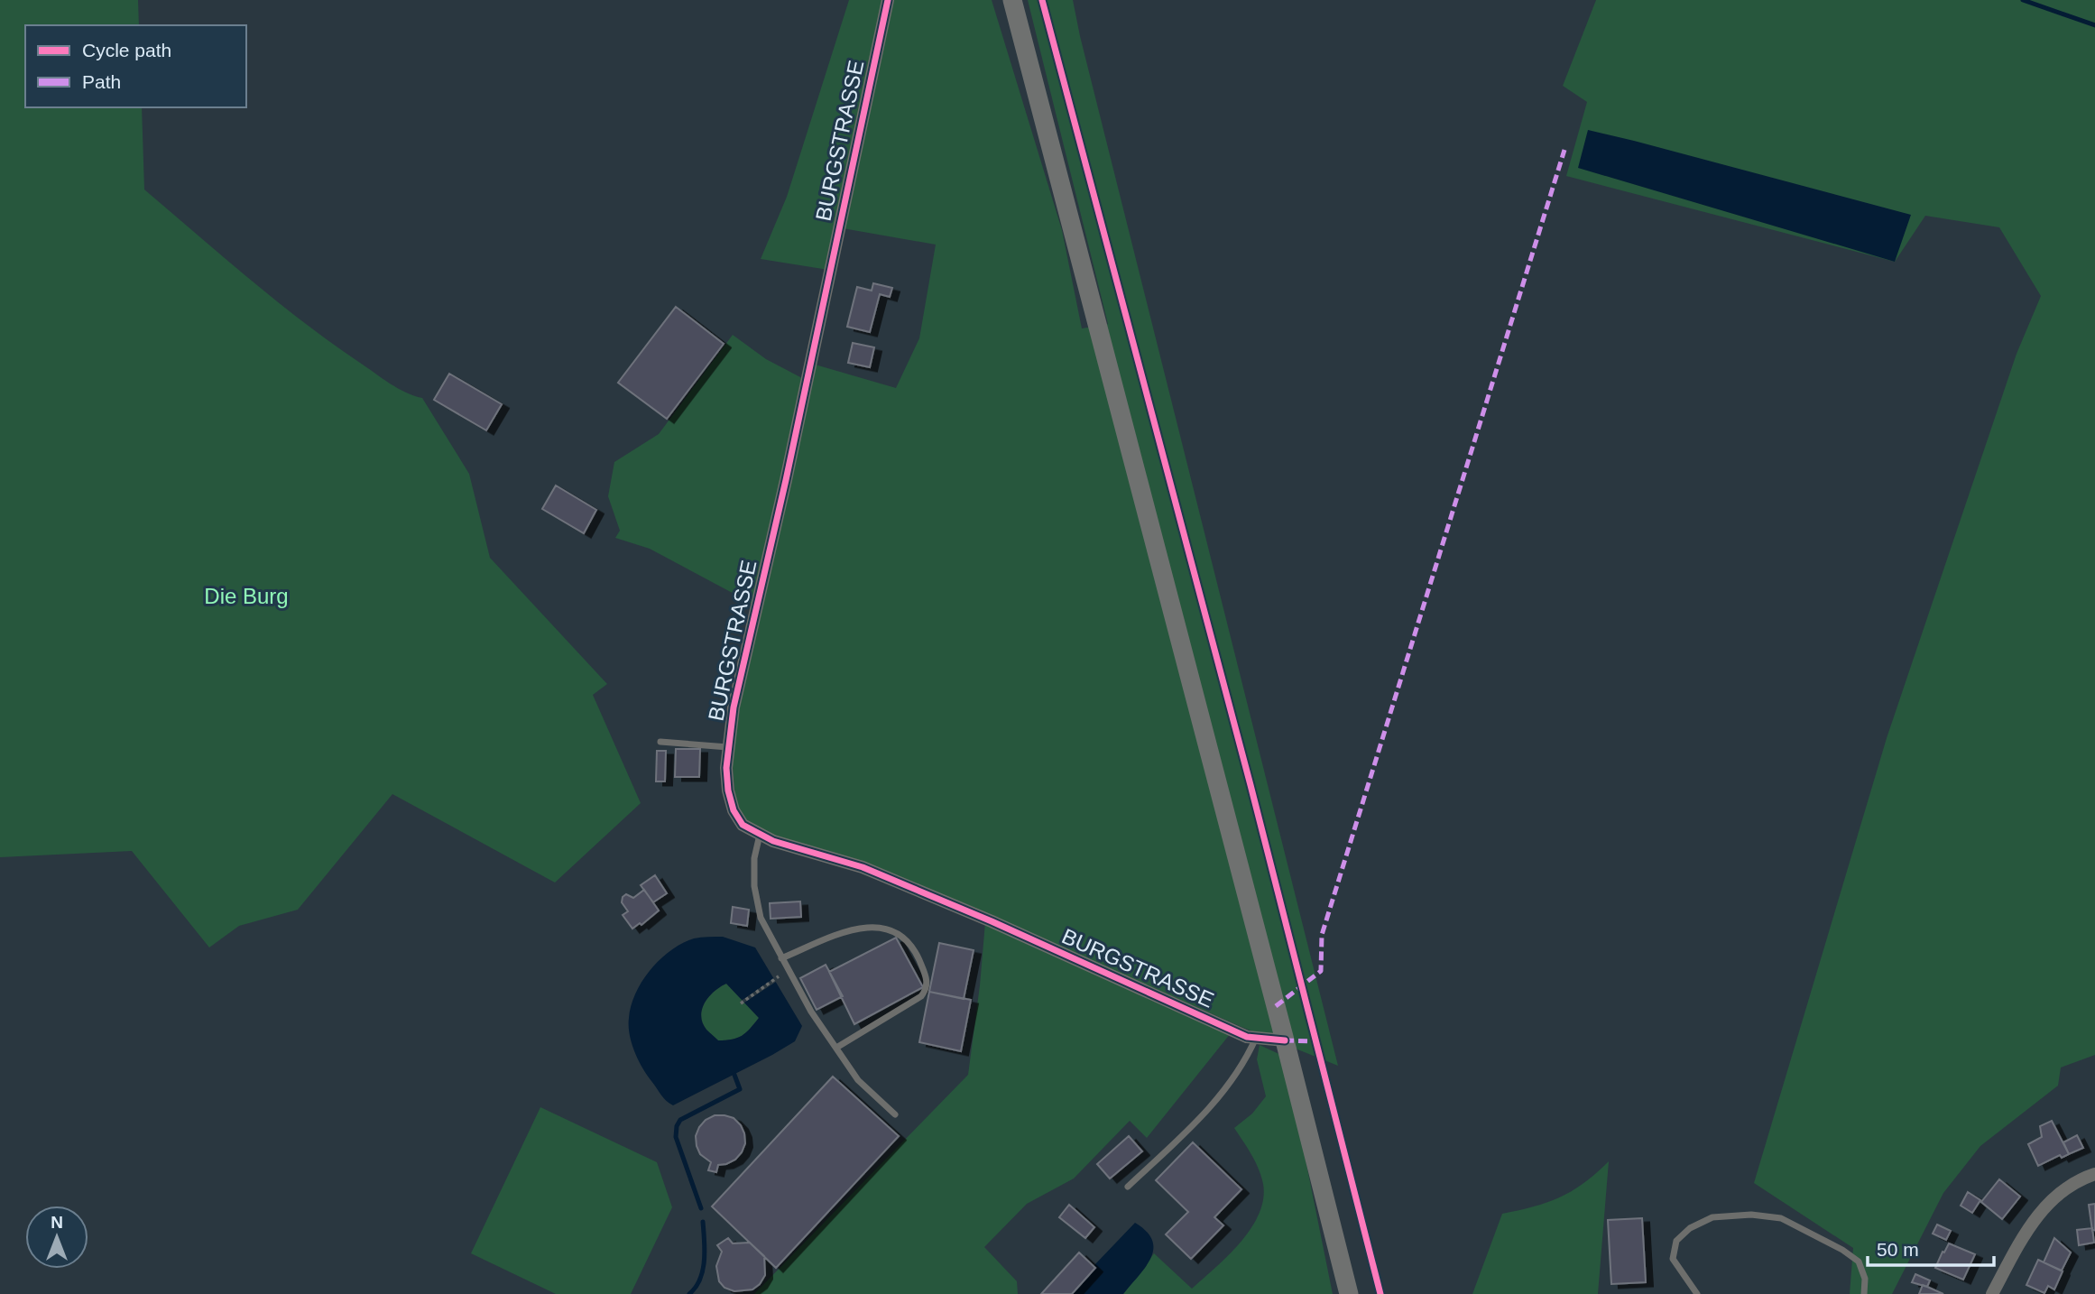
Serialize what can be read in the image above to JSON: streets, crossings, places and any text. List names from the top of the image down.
{
  "streets": {
    "street": ["BURGSTRASSE"]
  },
  "parks": ["Die Burg"],
  "legend": ["Cycle path", "Path"],
  "scale_bar": "50 m",
  "north": "top"
}
